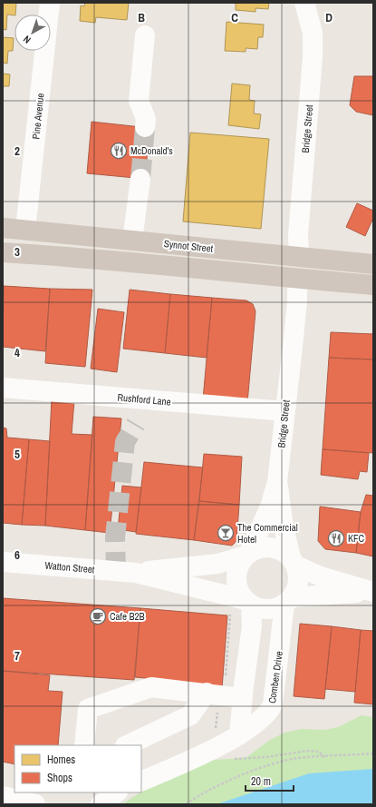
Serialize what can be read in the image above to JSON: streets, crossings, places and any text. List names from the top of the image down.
{
  "streets": {
    "highway": ["Synnot Street"],
    "street": [
      "Pine Avenue",
      "Bridge Street",
      "Rushford Lane",
      "Watton Street",
      "Comben Drive"
    ]
  },
  "crossings": [
    ["Pine Avenue", "Synnot Street"],
    ["Bridge Street", "Synnot Street"],
    ["Bridge Street", "Rushford Lane"],
    ["Bridge Street", "Watton Street"],
    ["Bridge Street", "Comben Drive"],
    ["Watton Street", "Comben Drive"]
  ],
  "places": {
    "restaurant": ["McDonald's", "KFC"],
    "bar": ["The Commercial Hotel"],
    "cafe": ["Cafe B2B"]
  },
  "legend": ["Homes", "Shops"],
  "scale_bar": "20 m",
  "north": "bottom left",
  "grid": {
    "columns": ["B", "C", "D"],
    "rows": [
      "2",
      "3",
      "4",
      "5",
      "6",
      "7"
    ]
  }
}
